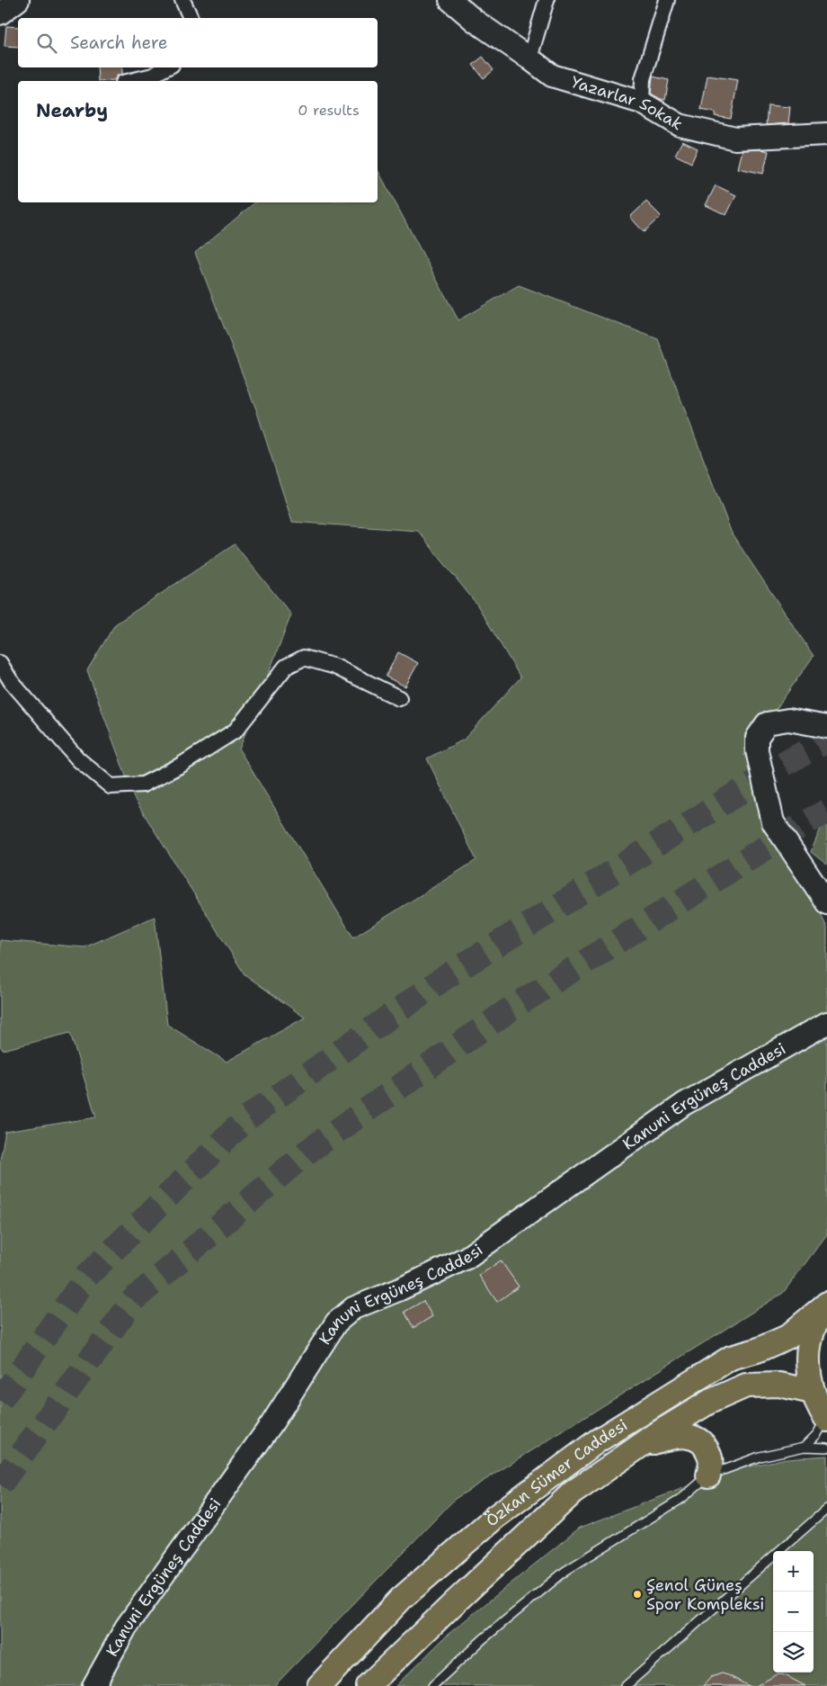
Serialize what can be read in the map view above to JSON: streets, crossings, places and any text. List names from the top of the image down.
{
  "streets": {
    "main road": ["Özkan Sümer Caddesi"],
    "street": ["Yazarlar Sokak", "Kanuni Ergüneş Caddesi"]
  },
  "places": ["Şenol Güneş Spor Kompleksi"],
  "page": {
    "search": "Search here",
    "heading": ["Nearby", "0 results"],
    "map_buttons": ["+", "−"]
  }
}
